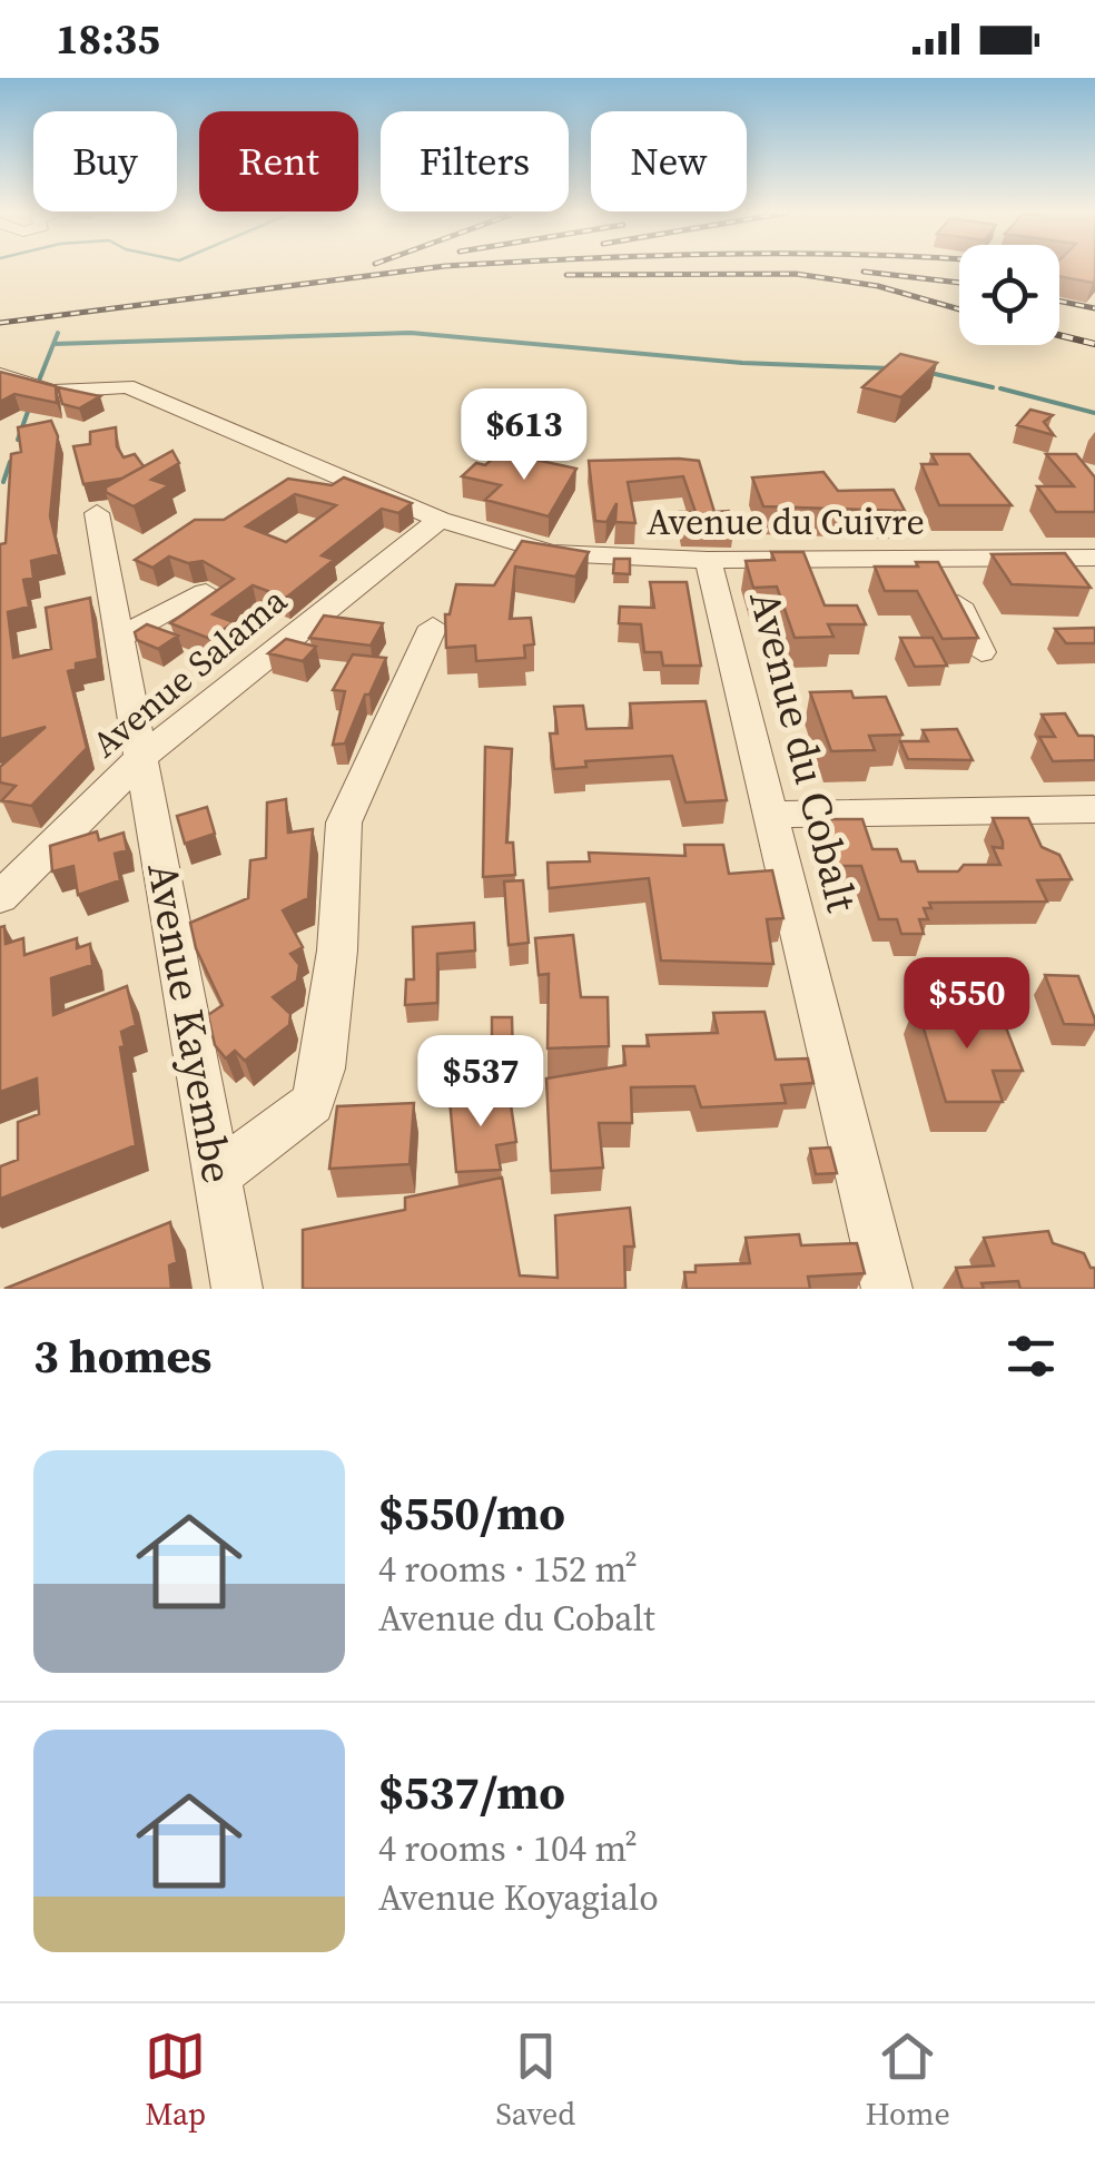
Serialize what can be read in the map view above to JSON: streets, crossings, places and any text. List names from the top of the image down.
{
  "streets": {
    "street": [
      "Avenue du Cuivre",
      "Avenue Salama",
      "Avenue du Cobalt",
      "Avenue Kayembe"
    ]
  },
  "crossings": [
    ["Avenue du Cuivre", "Avenue Salama"],
    ["Avenue du Cuivre", "Avenue du Cobalt"],
    ["Avenue Salama", "Avenue Kayembe"]
  ],
  "page": {
    "status": "18:35",
    "chip": [
      "Buy",
      "Rent",
      "Filters",
      "New"
    ],
    "price": ["$613", "$550", "$537"],
    "heading": "3 homes",
    "list": [
      {
        "name": "$550/mo",
        "note": "4 rooms · 152 m² · Avenue du Cobalt"
      },
      {
        "name": "$537/mo",
        "note": "4 rooms · 104 m² · Avenue Koyagialo"
      }
    ],
    "tabs": ["Map", "Saved", "Home"]
  }
}
